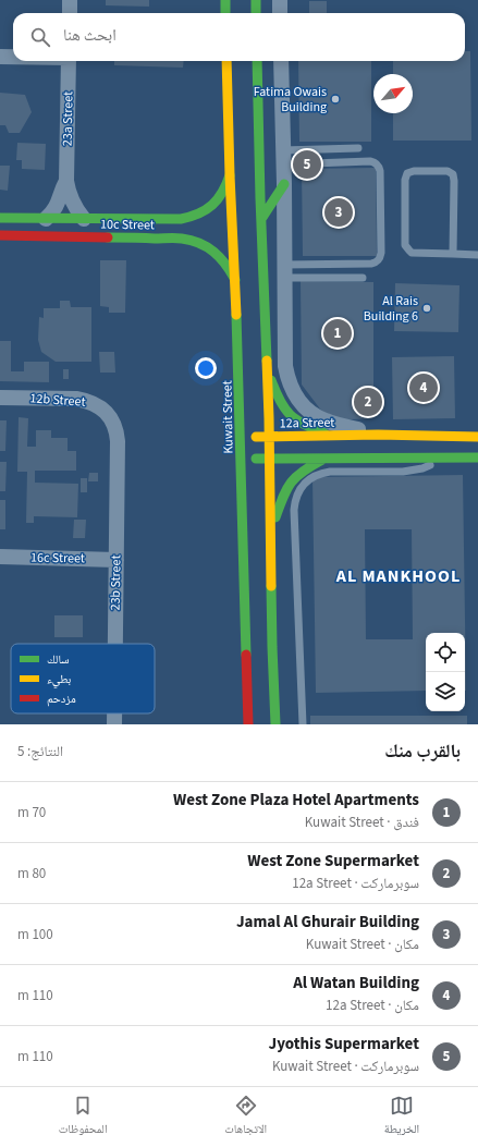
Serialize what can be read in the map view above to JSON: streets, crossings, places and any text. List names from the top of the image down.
{
  "streets": {
    "main road": ["10c Street", "Kuwait Street", "12a Street"],
    "street": [
      "23a Street",
      "12b Street",
      "16c Street",
      "23b Street"
    ]
  },
  "crossings": [
    ["23a Street", "10c Street"],
    ["10c Street", "Kuwait Street"],
    ["12b Street", "23b Street"],
    ["Kuwait Street", "12a Street"],
    ["16c Street", "23b Street"]
  ],
  "districts": ["AL MANKHOOL"],
  "places": ["Fatima Owais Building", "Al Rais Building 6"],
  "legend": ["سالك", "بطيء", "مزدحم"],
  "north": "top right",
  "page": {
    "search": "ابحث هنا",
    "pins": [
      "5",
      "3",
      "1",
      "4",
      "2"
    ],
    "heading": ["بالقرب منك", "النتائج: 5"],
    "list": [
      {
        "mark": "1",
        "name": "West Zone Plaza Hotel Apartments",
        "note": "فندق · Kuwait Street",
        "value": "70 m"
      },
      {
        "mark": "2",
        "name": "West Zone Supermarket",
        "note": "سوبرماركت · 12a Street",
        "value": "80 m"
      },
      {
        "mark": "3",
        "name": "Jamal Al Ghurair Building",
        "note": "مكان · Kuwait Street",
        "value": "100 m"
      },
      {
        "mark": "4",
        "name": "Al Watan Building",
        "note": "مكان · 12a Street",
        "value": "110 m"
      },
      {
        "mark": "5",
        "name": "Jyothis Supermarket",
        "note": "سوبرماركت · Kuwait Street",
        "value": "110 m"
      }
    ],
    "nav": ["الخريطة", "الاتجاهات", "المحفوظات"]
  }
}
